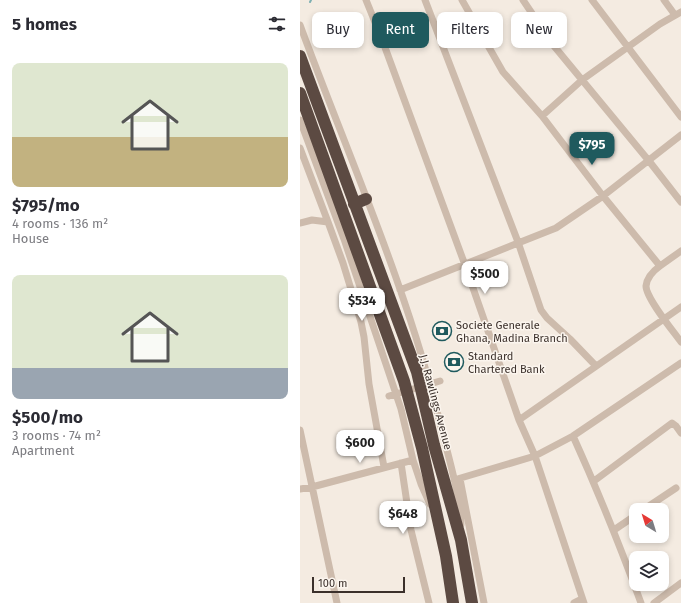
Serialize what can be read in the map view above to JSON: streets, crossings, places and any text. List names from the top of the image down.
{
  "streets": {
    "highway": ["J.J. Rawlings Avenue"]
  },
  "places": {
    "bank": ["Societe Generale Ghana, Madina Branch", "Standard Chartered Bank"]
  },
  "scale_bar": "100 m",
  "north": "top left",
  "page": {
    "heading": "5 homes",
    "chip": [
      "Buy",
      "Rent",
      "Filters",
      "New"
    ],
    "list": [
      {
        "name": "$795/mo",
        "note": "4 rooms · 136 m² · House"
      },
      {
        "name": "$500/mo",
        "note": "3 rooms · 74 m² · Apartment"
      }
    ],
    "price": [
      "$795",
      "$500",
      "$534",
      "$600",
      "$648"
    ],
    "scale": "100 m"
  }
}
